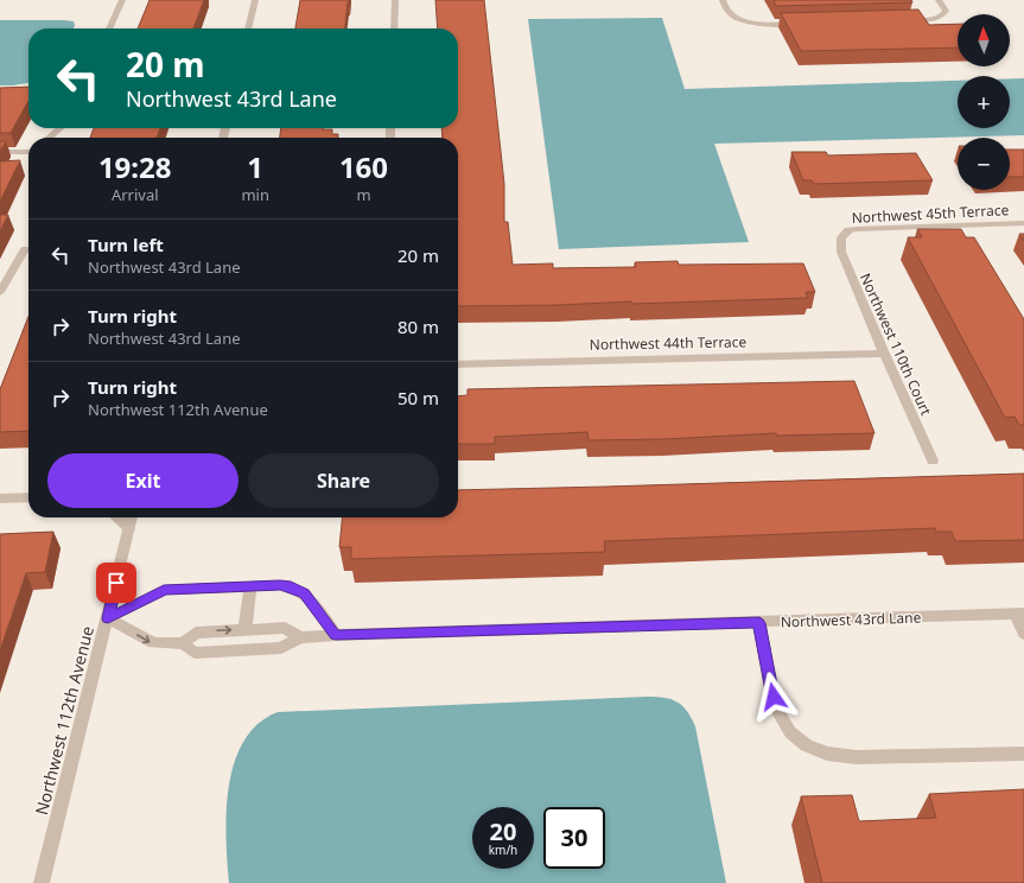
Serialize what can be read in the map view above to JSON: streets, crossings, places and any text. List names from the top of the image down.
{
  "streets": {
    "street": [
      "Northwest 45th Terrace",
      "Northwest 44th Terrace",
      "Northwest 110th Court",
      "Northwest 43rd Lane",
      "Northwest 112th Avenue"
    ]
  },
  "crossings": [
    ["Northwest 45th Terrace", "Northwest 110th Court"],
    ["Northwest 44th Terrace", "Northwest 110th Court"],
    ["Northwest 43rd Lane", "Northwest 112th Avenue"]
  ],
  "north": "top",
  "page": {
    "map_buttons": ["+", "−"],
    "turn": ["20 m", "Northwest 43rd Lane"],
    "eta": [
      "19:28",
      "Arrival",
      "1",
      "min",
      "160",
      "m"
    ],
    "list": [
      {
        "name": "Turn left",
        "note": "Northwest 43rd Lane",
        "value": "20 m"
      },
      {
        "name": "Turn right",
        "note": "Northwest 43rd Lane",
        "value": "80 m"
      },
      {
        "name": "Turn right",
        "note": "Northwest 112th Avenue",
        "value": "50 m"
      }
    ],
    "buttons": ["Exit", "Share"],
    "speed": "20 km/h",
    "limit": "30"
  }
}
